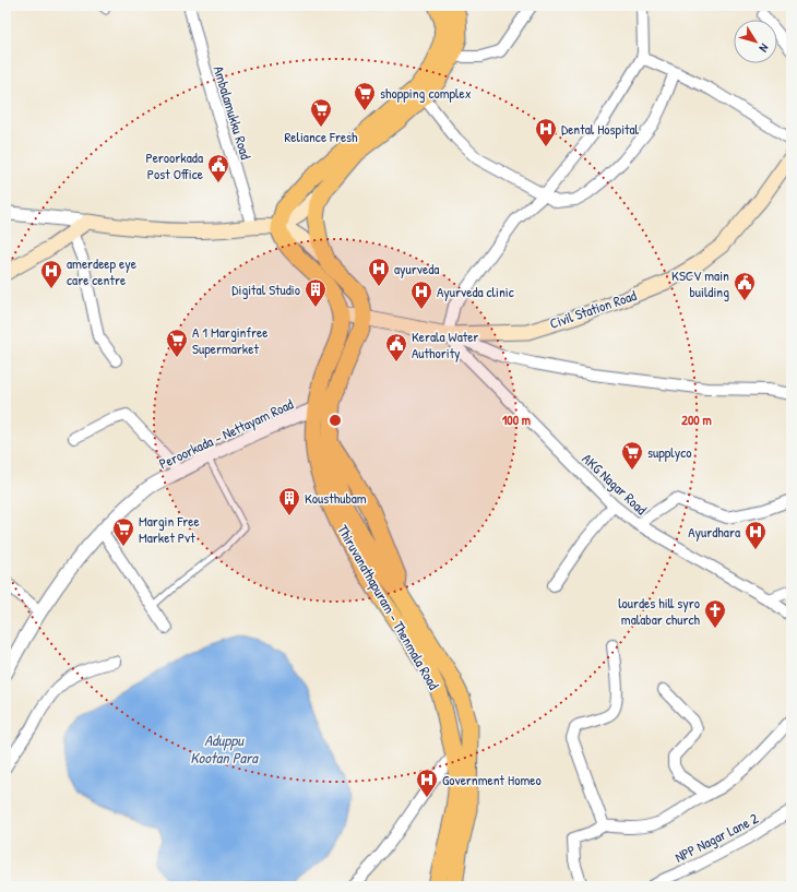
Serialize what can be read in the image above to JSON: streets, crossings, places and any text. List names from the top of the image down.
{
  "streets": {
    "main road": ["Civil Station Road", "Thiruvanathapuram - Thenmala Road"],
    "street": [
      "Ambalamukku Road",
      "Peroorkada - Nettayam Road",
      "AKG Nagar Road",
      "NPP Nagar Lane 2"
    ]
  },
  "crossings": [
    ["Civil Station Road", "AKG Nagar Road"],
    ["Civil Station Road", "Thiruvanathapuram - Thenmala Road"],
    ["Peroorkada - Nettayam Road", "Thiruvanathapuram - Thenmala Road"]
  ],
  "water": ["Aduppu Kootan Para"],
  "places": {
    "supermarket": [
      "shopping complex",
      "Reliance Fresh",
      "A 1 Marginfree Supermarket",
      "supplyco",
      "Margin Free Market Pvt"
    ],
    "hospital": [
      "Dental Hospital",
      "ayurveda",
      "amerdeep eye care centre",
      "Ayurveda clinic",
      "Ayurdhara",
      "Government Homeo"
    ],
    "public building": ["Peroorkada Post Office", "KSCV main building", "Kerala Water Authority"],
    "building": ["Digital Studio", "Kousthubam"],
    "church": ["lourdes hill syro malabar church"]
  },
  "north": "bottom right",
  "rings": ["100 m", "200 m"]
}
